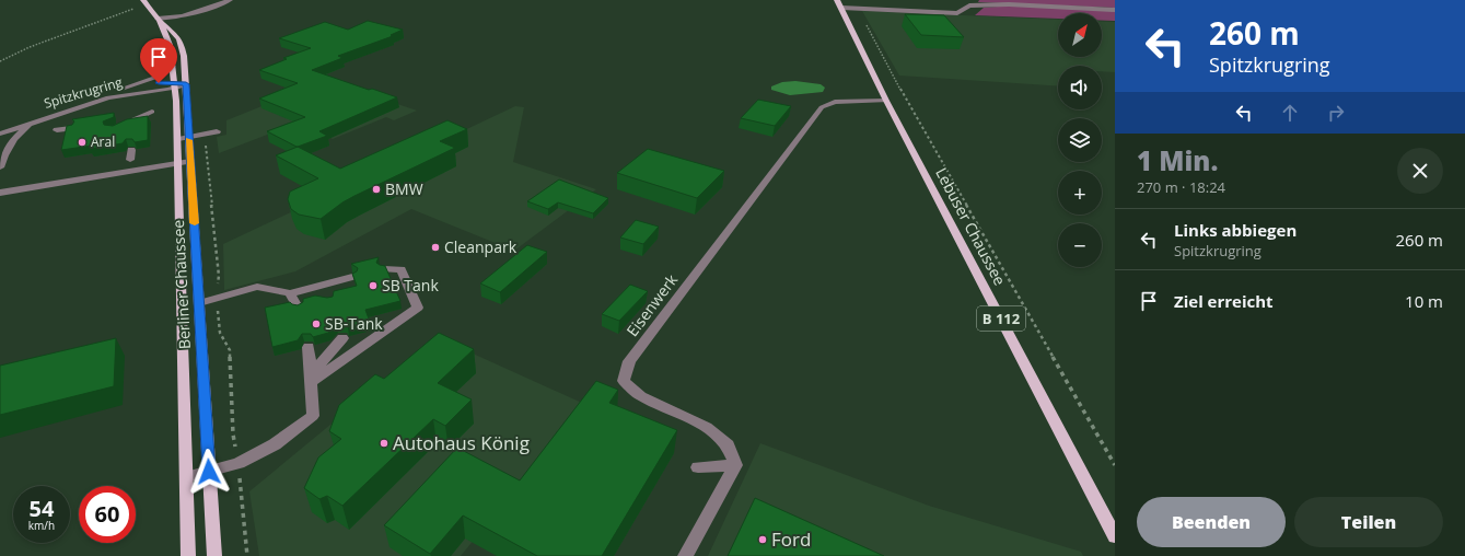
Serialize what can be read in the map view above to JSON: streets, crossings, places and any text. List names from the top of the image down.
{
  "streets": {
    "main road": ["Lebuser Chaussee", "Berliner Chaussee", "B 112"],
    "street": ["Spitzkrugring", "Eisenwerk"]
  },
  "crossings": [
    ["Spitzkrugring", "Berliner Chaussee"],
    ["Lebuser Chaussee", "Eisenwerk"]
  ],
  "places": [
    "Aral",
    "BMW",
    "Cleanpark",
    "SB Tank",
    "SB-Tank",
    "Autohaus König",
    "Ford"
  ],
  "north": "top right",
  "page": {
    "turn": ["260 m", "Spitzkrugring"],
    "map_buttons": ["+", "−"],
    "heading": ["1 Min.", "270 m · 18:24"],
    "list": [
      {
        "name": "Links abbiegen",
        "note": "Spitzkrugring",
        "value": "260 m"
      },
      {
        "name": "Ziel erreicht",
        "value": "10 m"
      }
    ],
    "speed": "54 km/h",
    "limit": "60",
    "buttons": ["Beenden", "Teilen"]
  }
}
